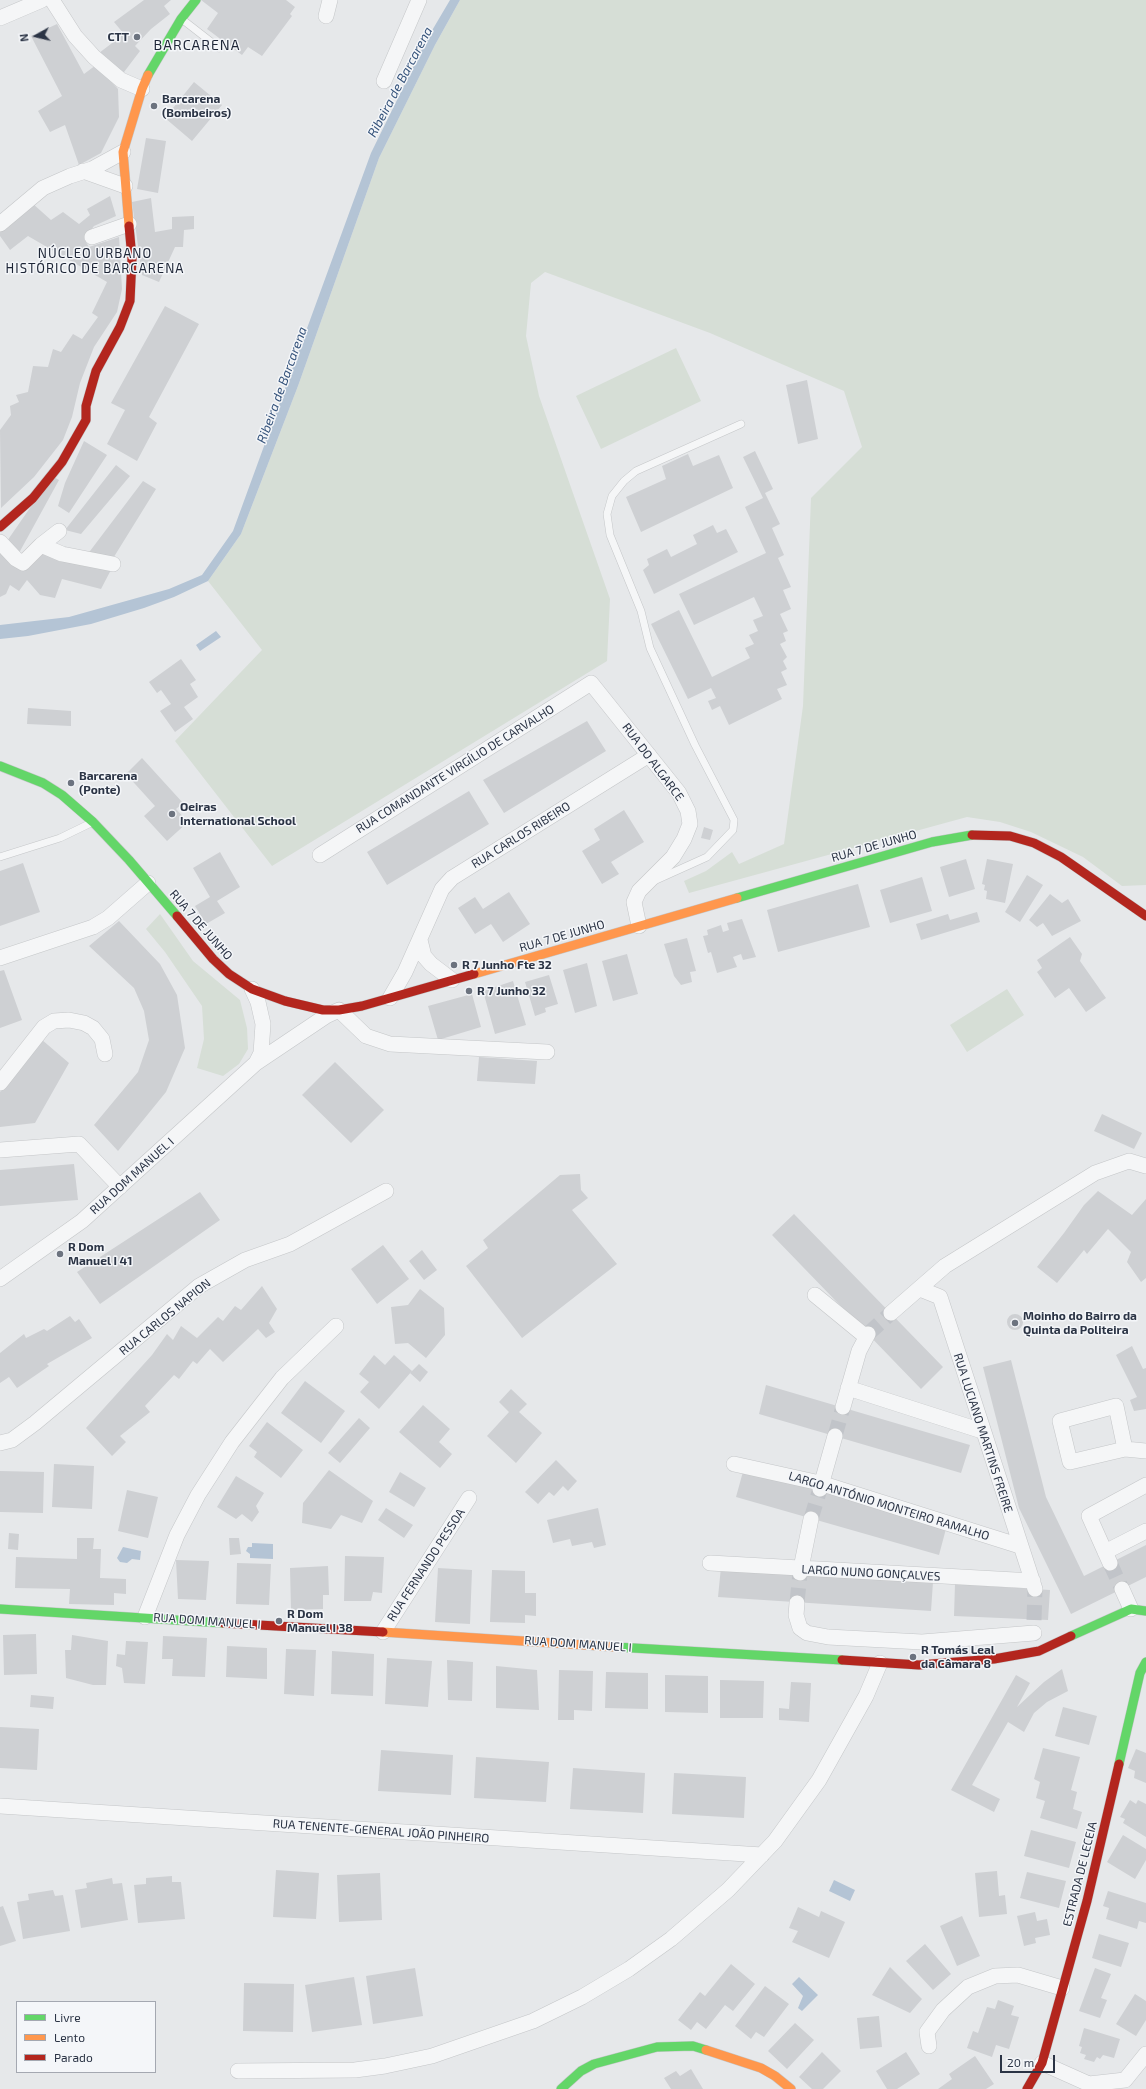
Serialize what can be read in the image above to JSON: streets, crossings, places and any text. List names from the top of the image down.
{
  "streets": {
    "street": [
      "RUA DO ALGARCE",
      "RUA COMANDANTE VIRGÍLIO DE CARVALHO",
      "RUA CARLOS RIBEIRO",
      "RUA 7 DE JUNHO",
      "RUA DOM MANUEL I",
      "RUA CARLOS NAPION",
      "RUA LUCIANO MARTINS FREIRE",
      "LARGO ANTÓNIO MONTEIRO RAMALHO",
      "RUA FERNANDO PESSOA",
      "LARGO NUNO GONÇALVES",
      "RUA TENENTE-GENERAL JOÃO PINHEIRO",
      "ESTRADA DE LECEIA"
    ]
  },
  "crossings": [
    ["RUA DO ALGARCE", "RUA COMANDANTE VIRGÍLIO DE CARVALHO"],
    ["RUA DO ALGARCE", "RUA CARLOS RIBEIRO"],
    ["RUA DO ALGARCE", "RUA 7 DE JUNHO"],
    ["RUA CARLOS RIBEIRO", "RUA 7 DE JUNHO"],
    ["RUA 7 DE JUNHO", "RUA DOM MANUEL I"],
    ["RUA DOM MANUEL I", "RUA FERNANDO PESSOA"],
    ["RUA LUCIANO MARTINS FREIRE", "LARGO ANTÓNIO MONTEIRO RAMALHO"],
    ["RUA LUCIANO MARTINS FREIRE", "LARGO NUNO GONÇALVES"]
  ],
  "districts": ["BARCARENA", "NÚCLEO URBANO HISTÓRICO DE BARCARENA"],
  "water": ["Ribeira de Barcarena"],
  "places": [
    "CTT",
    "Barcarena (Bombeiros)",
    "Barcarena (Ponte)",
    "Oeiras International School",
    "R 7 Junho Fte 32",
    "R 7 Junho 32",
    "R Dom Manuel I 41",
    "Moinho do Bairro da Quinta da Politeira",
    "R Dom Manuel I 38",
    "R Tomás Leal da Câmara 8"
  ],
  "legend": ["Livre", "Lento", "Parado"],
  "scale_bar": "20 m",
  "north": "left"
}
